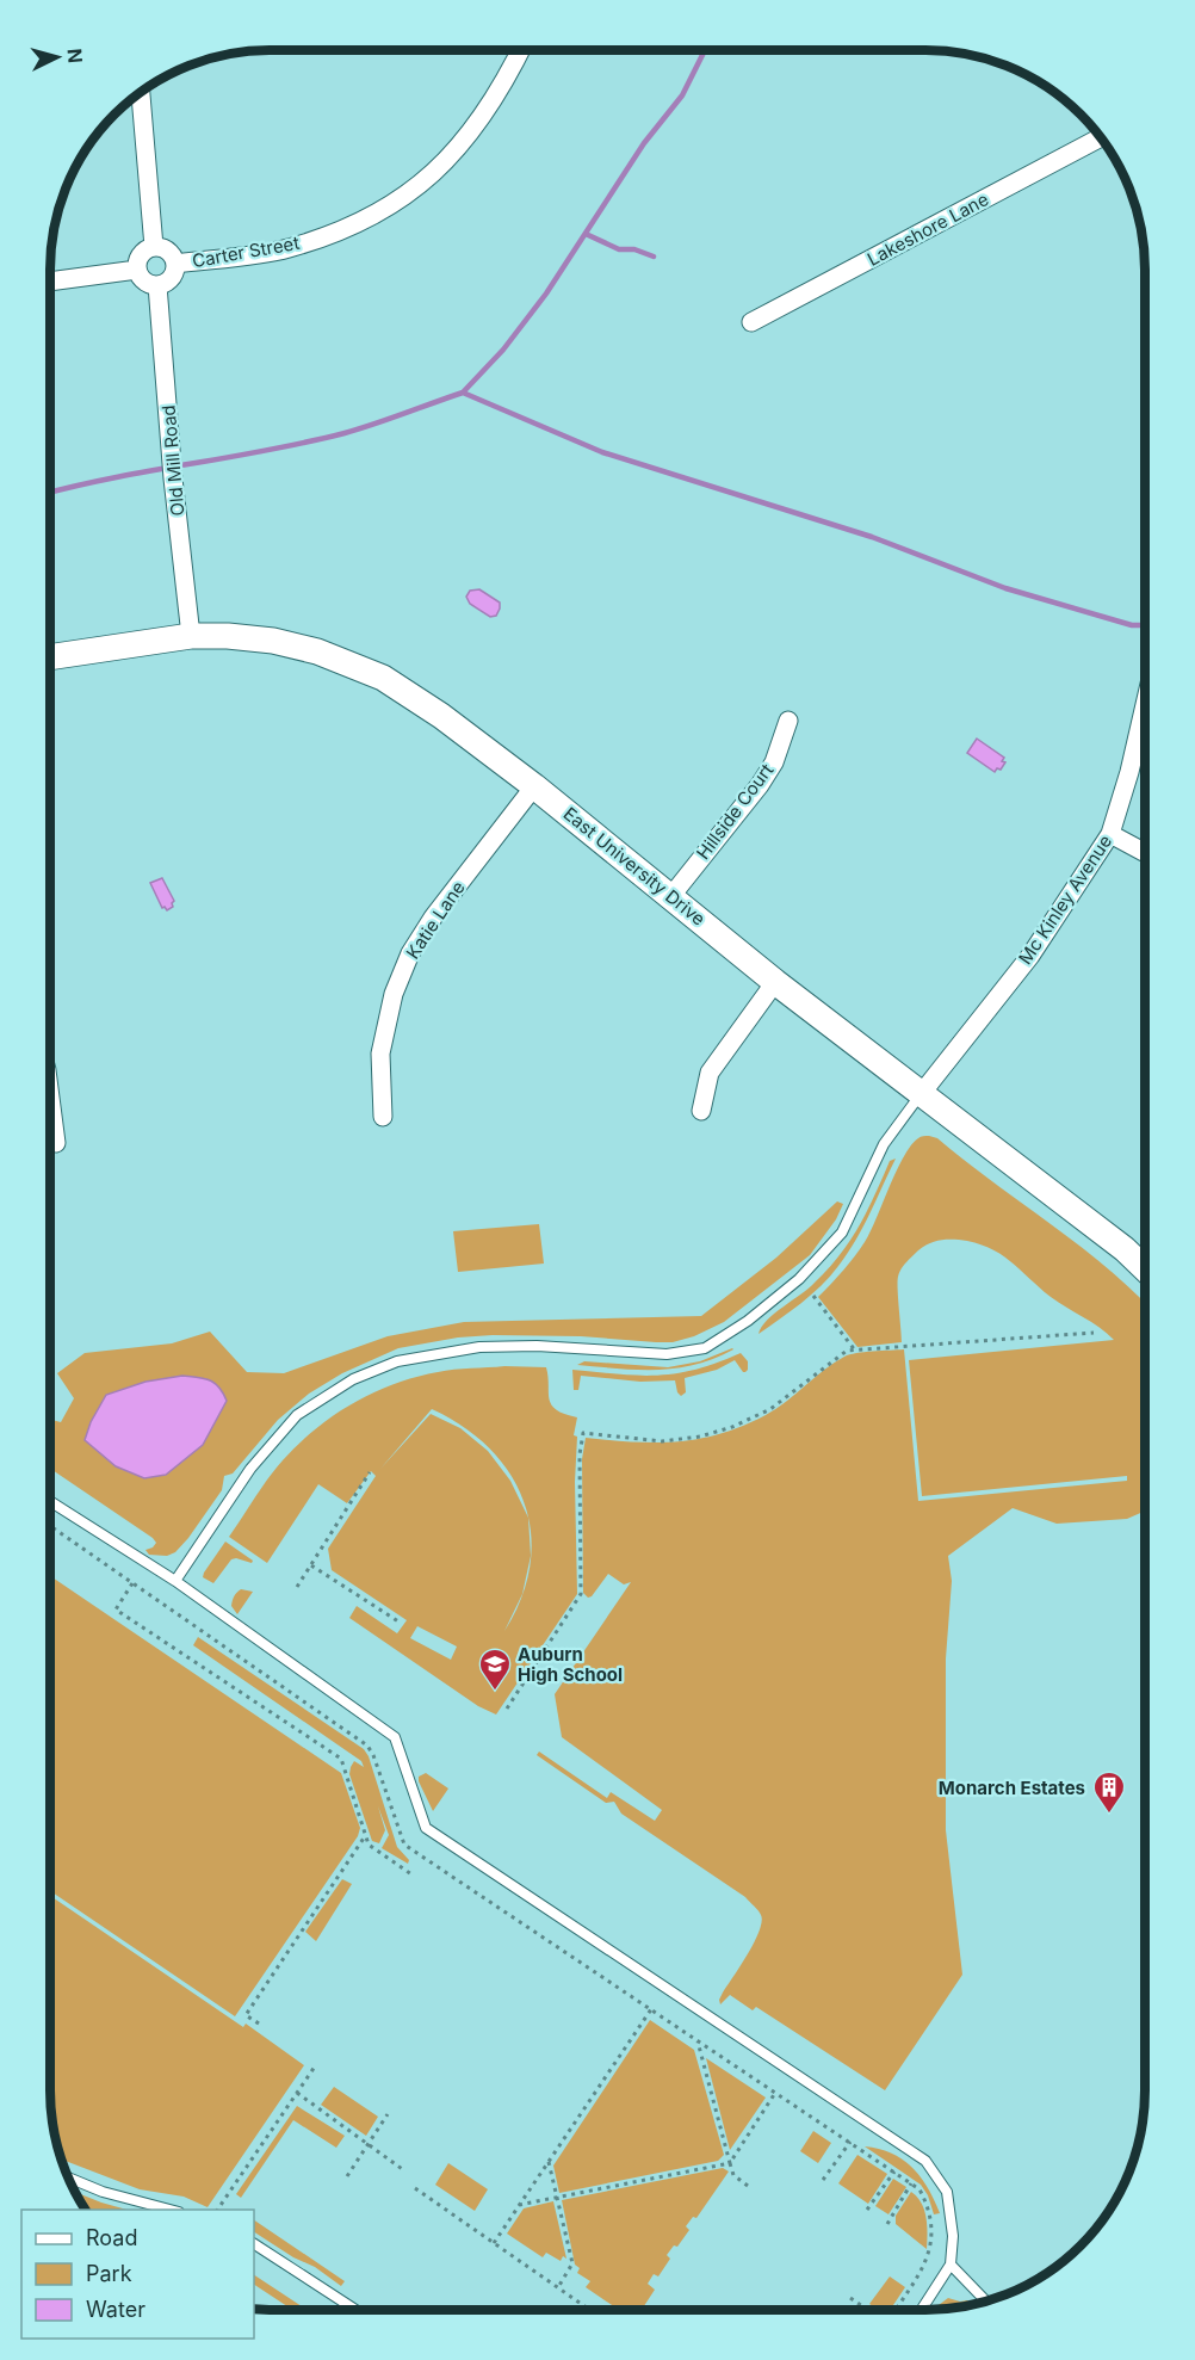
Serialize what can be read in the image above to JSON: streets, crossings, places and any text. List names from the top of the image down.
{
  "streets": {
    "main road": ["East University Drive"],
    "street": [
      "Lakeshore Lane",
      "Carter Street",
      "Old Mill Road",
      "Hillside Court",
      "Mc Kinley Avenue",
      "Katie Lane"
    ]
  },
  "crossings": [
    ["Carter Street", "Old Mill Road"],
    ["Old Mill Road", "East University Drive"],
    ["Hillside Court", "East University Drive"],
    ["East University Drive", "Mc Kinley Avenue"],
    ["East University Drive", "Katie Lane"]
  ],
  "places": {
    "school or university": ["Auburn High School"],
    "building": ["Monarch Estates"]
  },
  "legend": ["Road", "Park", "Water"],
  "north": "right"
}
